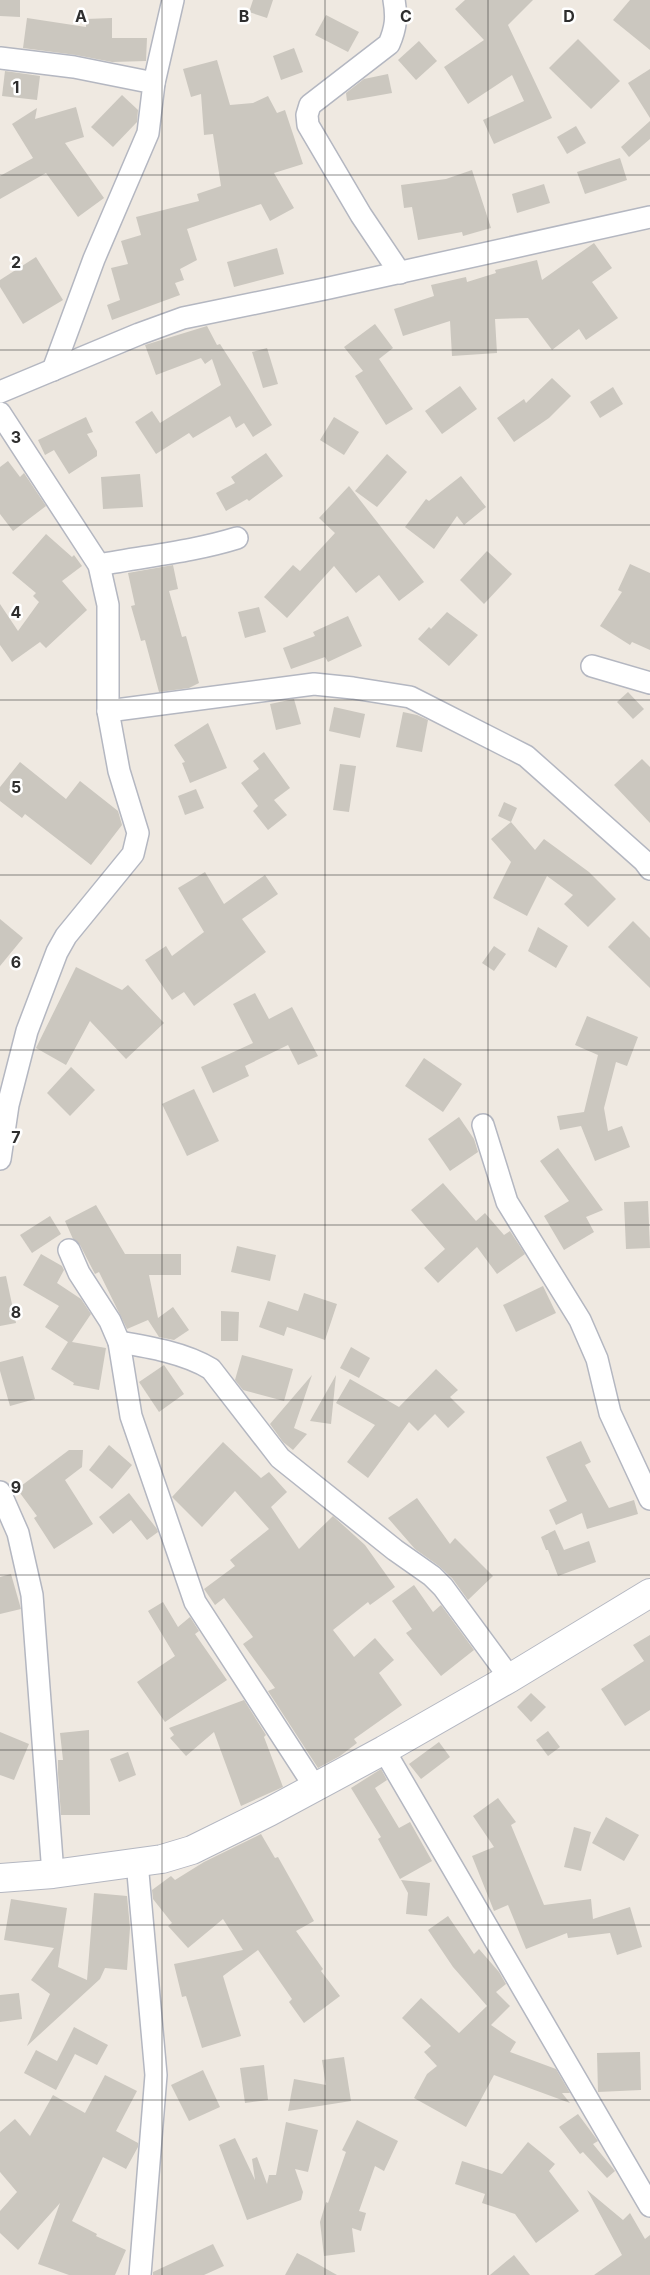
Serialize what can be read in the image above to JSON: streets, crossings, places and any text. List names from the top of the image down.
{
  "grid": {
    "columns": [
      "A",
      "B",
      "C",
      "D"
    ],
    "rows": [
      "1",
      "2",
      "3",
      "4",
      "5",
      "6",
      "7",
      "8",
      "9"
    ]
  }
}
